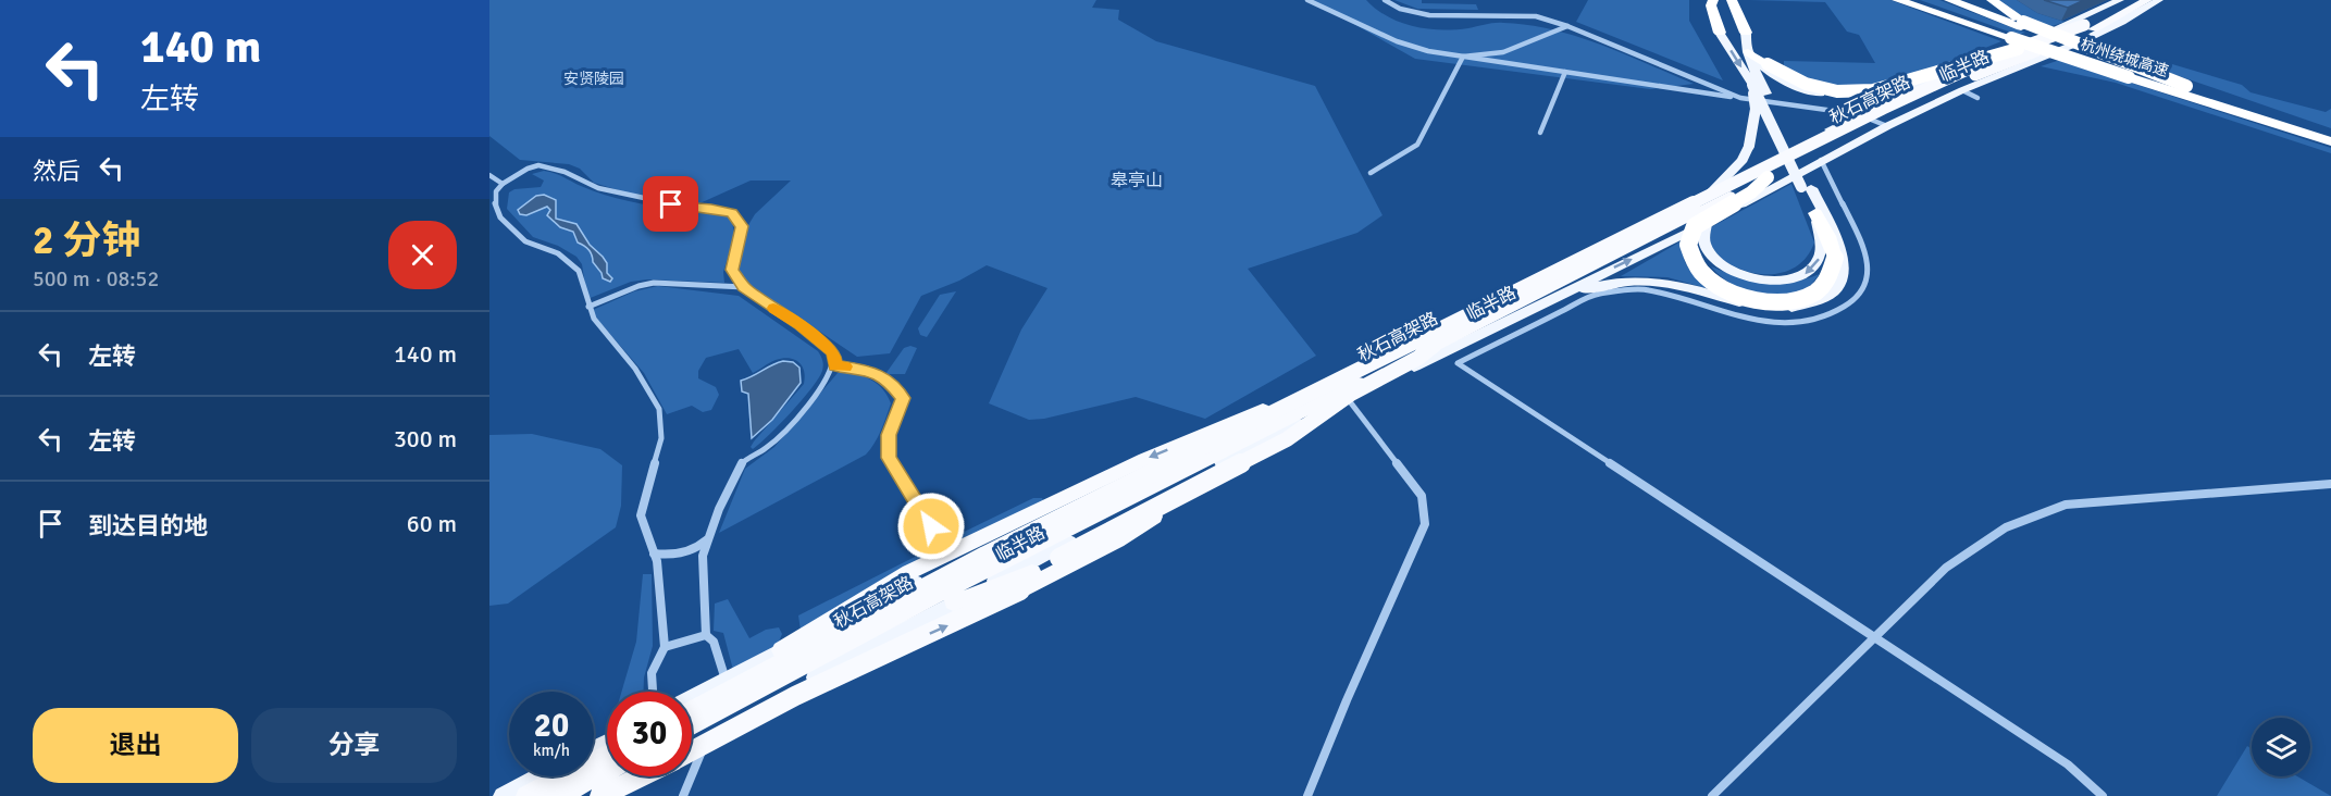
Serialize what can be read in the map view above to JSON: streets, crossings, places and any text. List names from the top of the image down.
{
  "streets": {
    "highway": ["杭州绕城高速", "秋石高架路"],
    "main road": ["临半路"]
  },
  "crossings": [
    ["杭州绕城高速", "秋石高架路"],
    ["临半路", "秋石高架路"]
  ],
  "parks": ["安贤陵园", "皋亭山"],
  "page": {
    "turn": ["140 m", "左转"],
    "then": "然后",
    "heading": ["2 分钟", "500 m · 08:52"],
    "list": [
      {
        "name": "左转",
        "value": "140 m"
      },
      {
        "name": "左转",
        "value": "300 m"
      },
      {
        "name": "到达目的地",
        "value": "60 m"
      }
    ],
    "speed": "20 km/h",
    "limit": "30",
    "buttons": ["退出", "分享"]
  }
}
